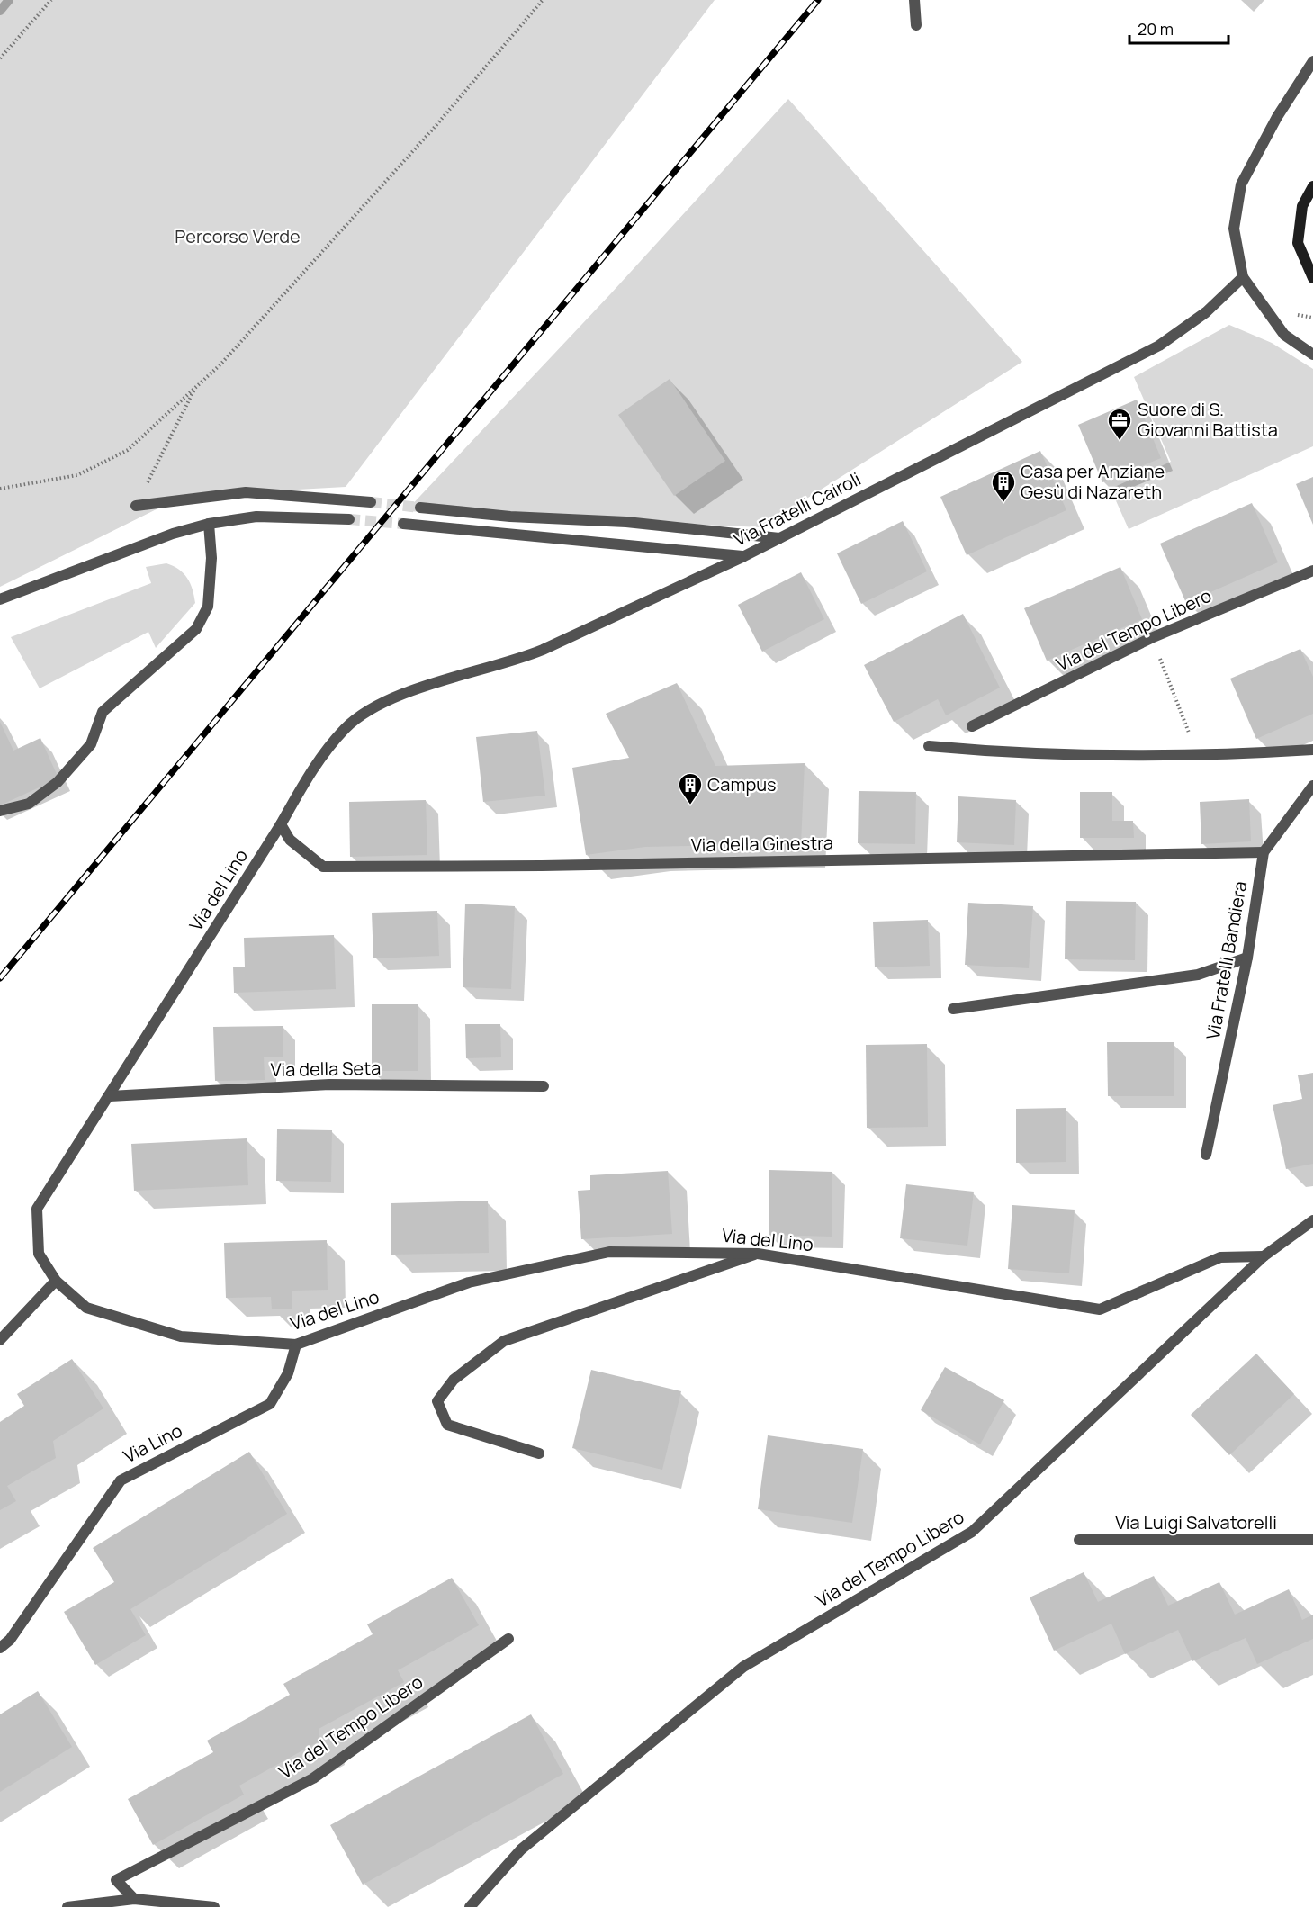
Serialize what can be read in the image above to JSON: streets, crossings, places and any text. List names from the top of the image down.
{
  "streets": {
    "street": [
      "Via Fratelli Cairoli",
      "Via del Tempo Libero",
      "Via della Ginestra",
      "Via del Lino",
      "Via Fratelli Bandiera",
      "Via della Seta",
      "Via Lino",
      "Via Luigi Salvatorelli"
    ]
  },
  "crossings": [
    ["Via Fratelli Cairoli", "Via del Lino"],
    ["Via del Tempo Libero", "Via del Lino"],
    ["Via della Ginestra", "Via del Lino"],
    ["Via della Ginestra", "Via Fratelli Bandiera"],
    ["Via del Lino", "Via della Seta"],
    ["Via del Lino", "Via Lino"]
  ],
  "parks": ["Percorso Verde"],
  "places": {
    "office": ["Suore di S. Giovanni Battista"],
    "building": ["Casa per Anziane Gesù di Nazareth", "Campus"]
  },
  "scale_bar": "20 m"
}
